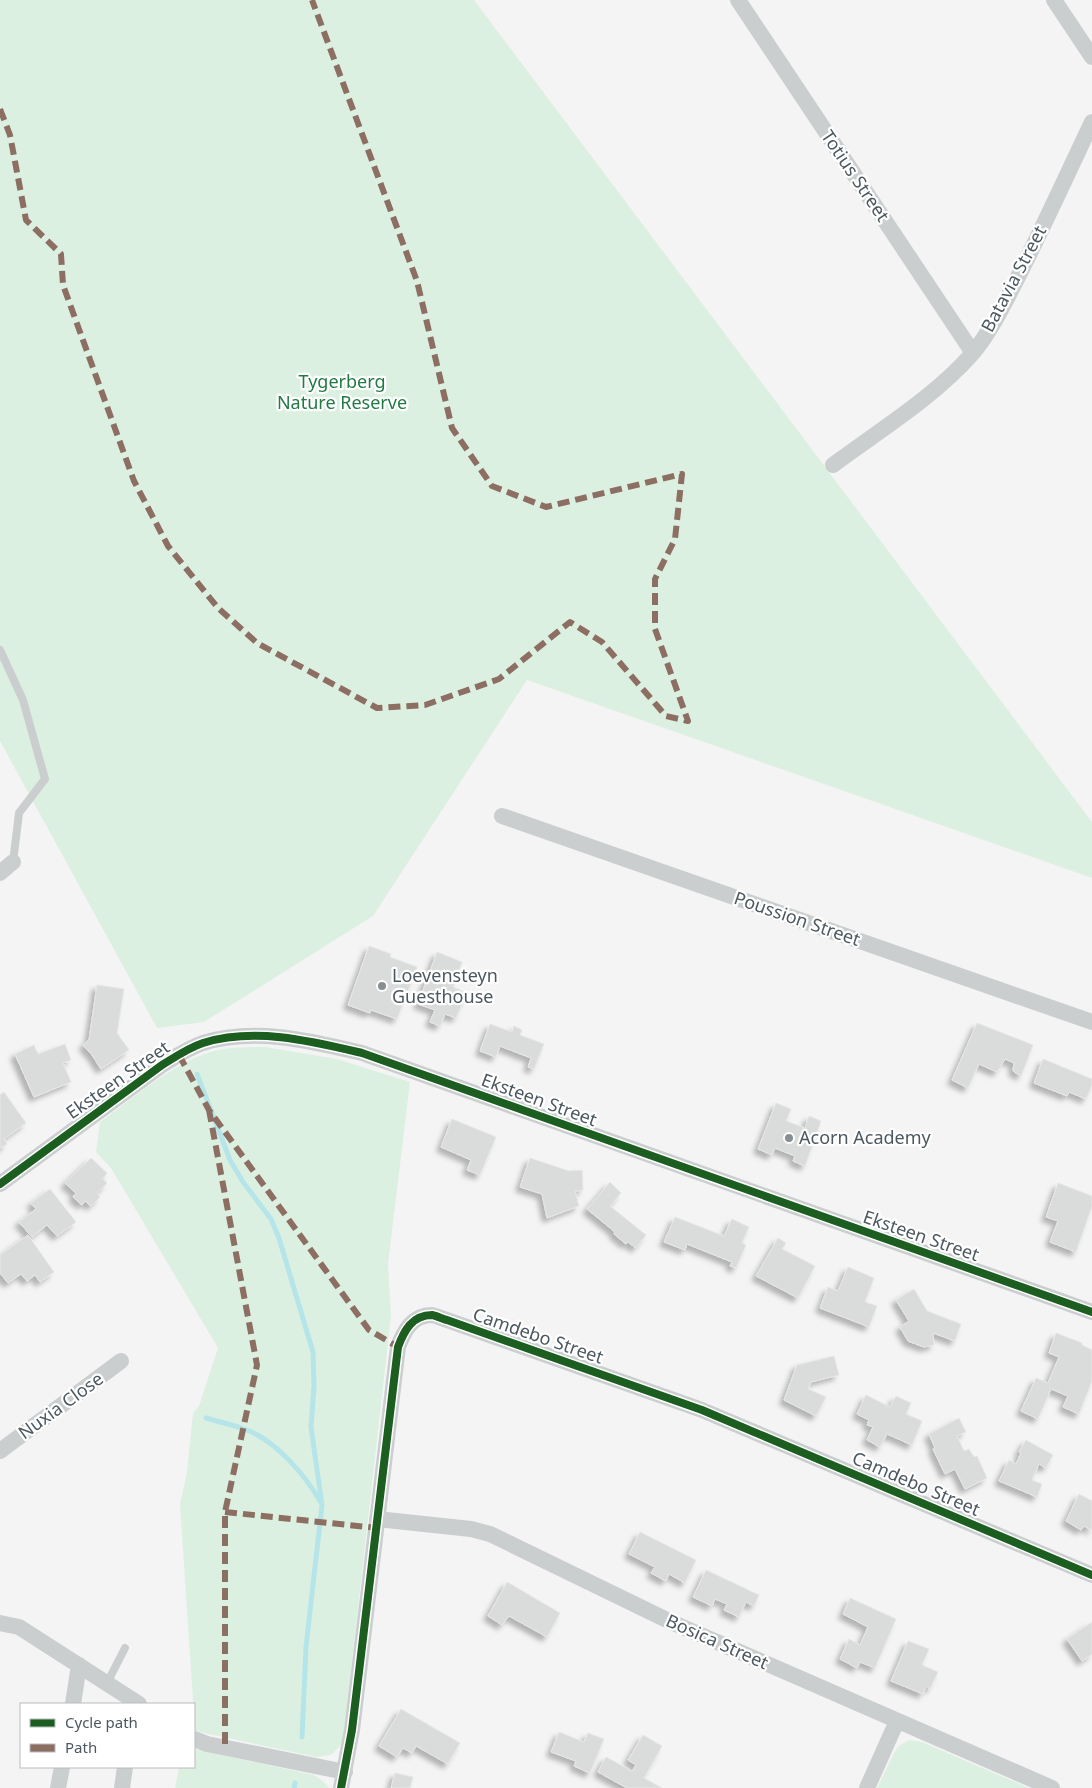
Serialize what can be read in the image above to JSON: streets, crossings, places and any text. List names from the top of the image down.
{
  "streets": {
    "street": [
      "Totius Street",
      "Batavia Street",
      "Poussion Street",
      "Eksteen Street",
      "Camdebo Street",
      "Nuxia Close",
      "Bosica Street"
    ]
  },
  "crossings": [
    ["Totius Street", "Batavia Street"],
    ["Camdebo Street", "Bosica Street"]
  ],
  "parks": ["Tygerberg Nature Reserve"],
  "places": ["Loevensteyn Guesthouse", "Acorn Academy"],
  "legend": ["Cycle path", "Path"]
}
